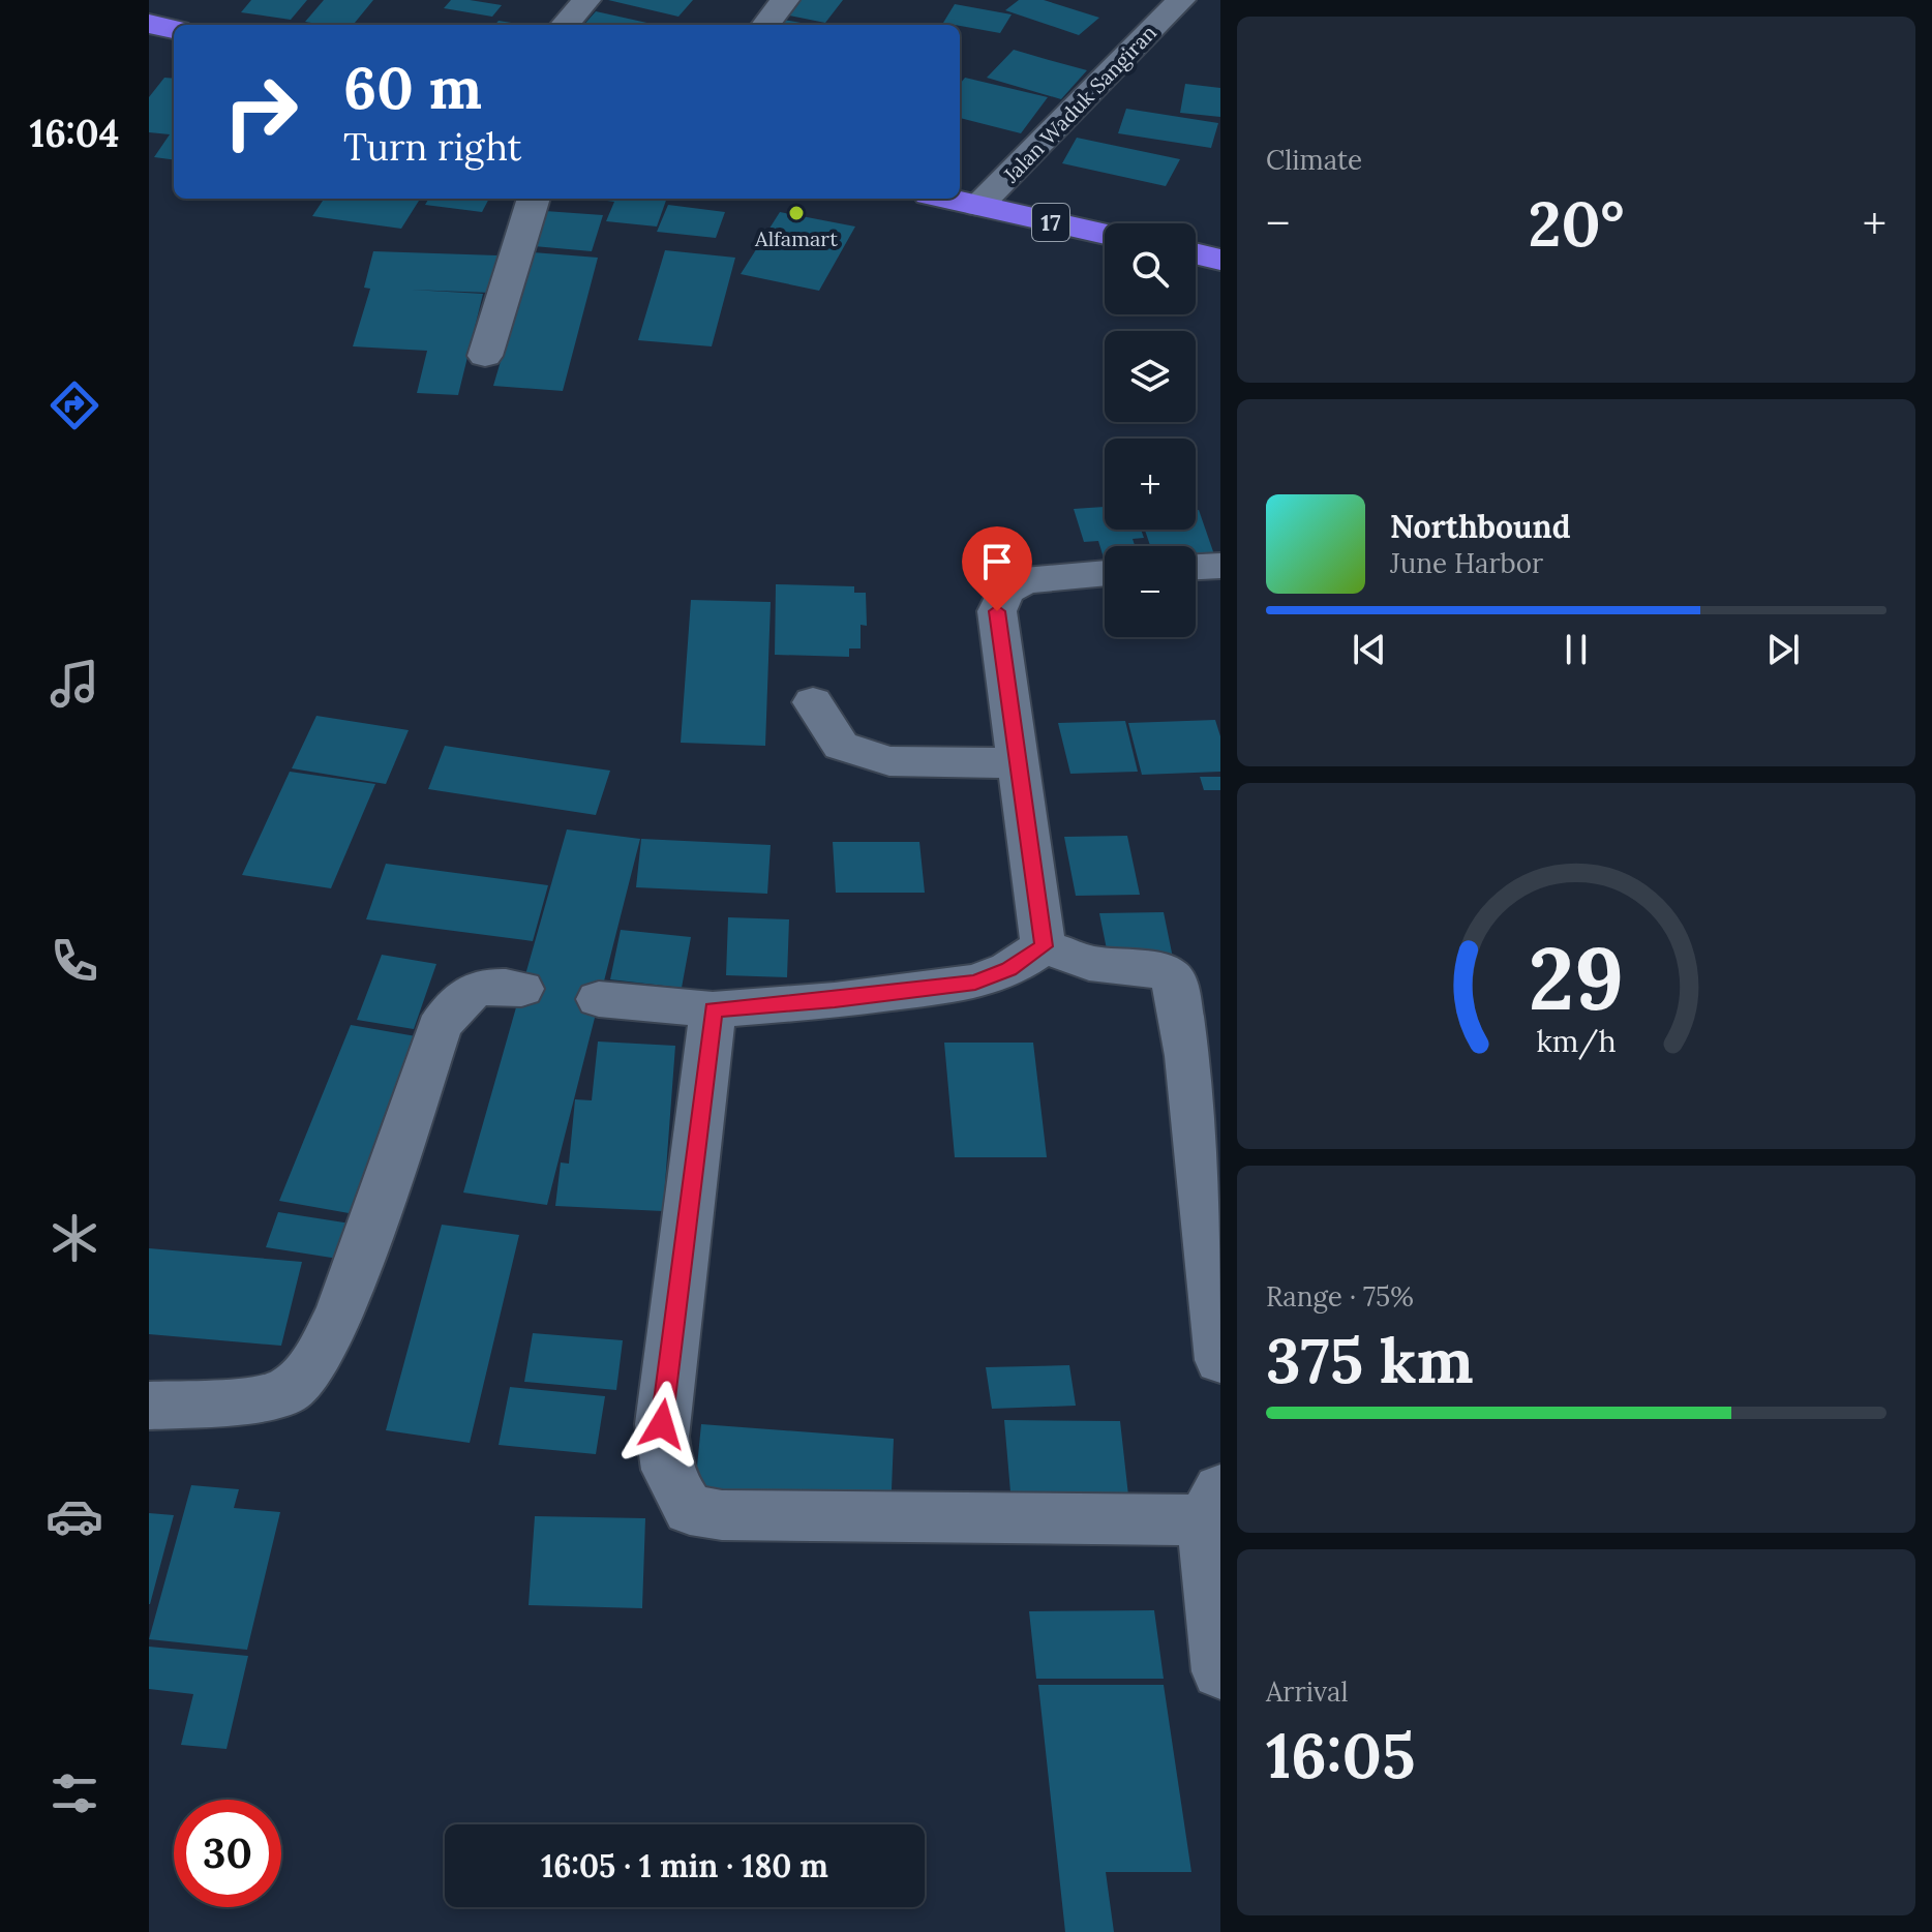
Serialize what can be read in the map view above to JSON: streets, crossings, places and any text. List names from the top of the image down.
{
  "streets": {
    "highway": ["17"],
    "street": ["Jalan Waduk Sangiran"]
  },
  "crossings": [
    ["Jalan Waduk Sangiran", "17"]
  ],
  "places": ["Alfamart"],
  "page": {
    "tabs": "16:04",
    "tile": [
      "Climate",
      ["Range · 75%", "375 km"],
      ["Arrival", "16:05"]
    ],
    "turn": ["60 m", "Turn right"],
    "heat": ["−", "20°", "+"],
    "map_buttons": ["+", "−"],
    "song": ["Northbound", "June Harbor"],
    "limit": "30",
    "trip": "16:05 · 1 min · 180 m",
    "gauge": ["29", "km/h"]
  }
}
